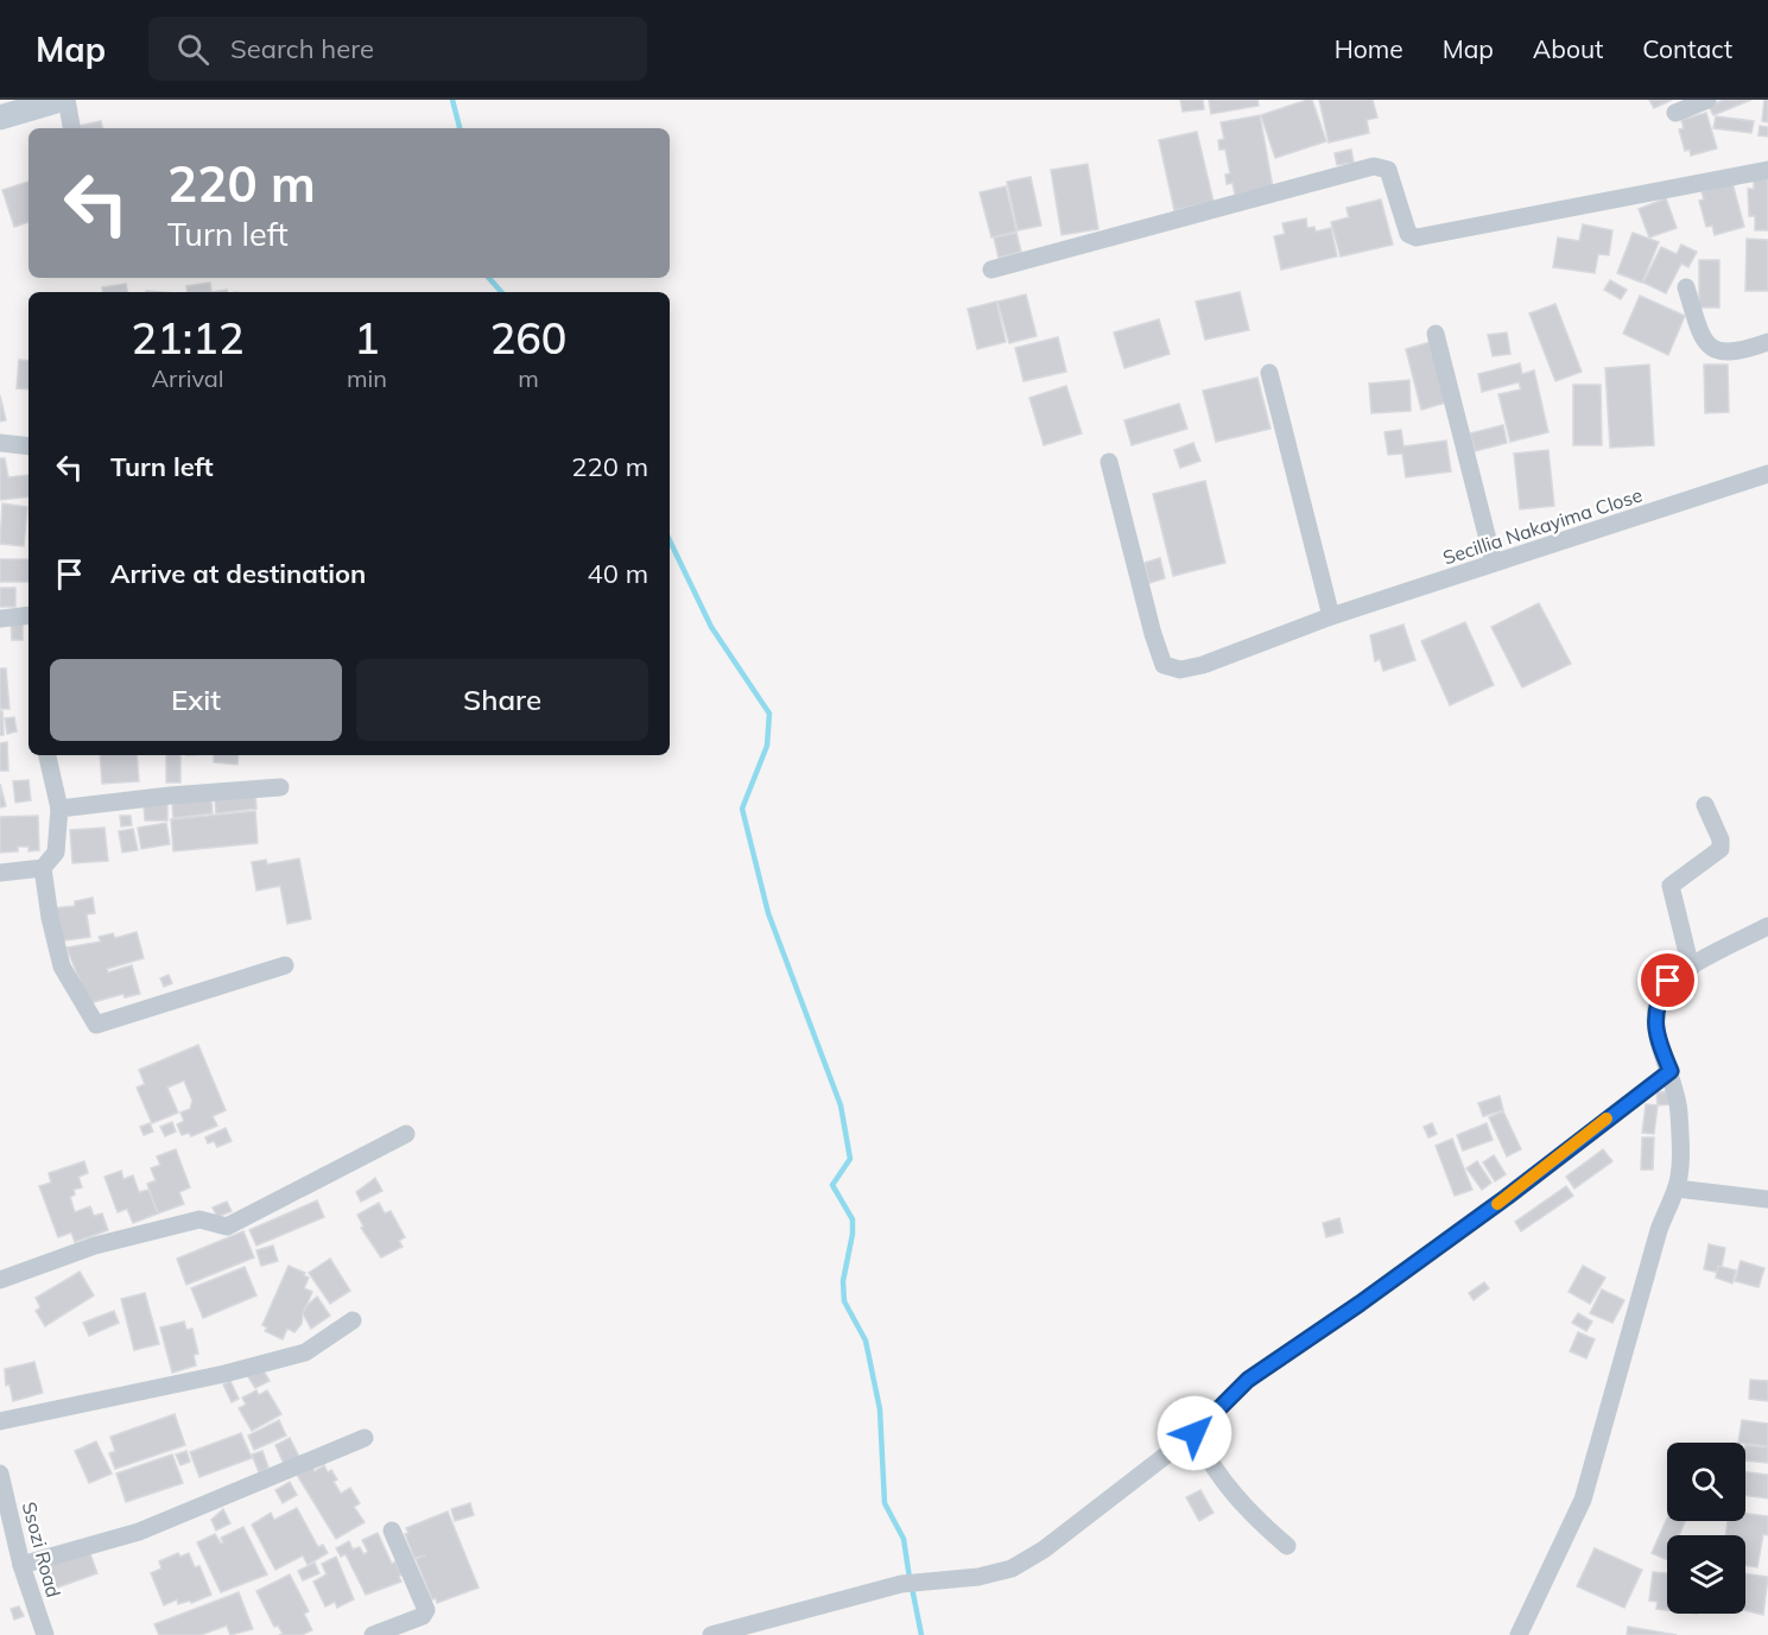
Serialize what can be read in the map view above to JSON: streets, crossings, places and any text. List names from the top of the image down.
{
  "streets": {
    "street": ["Secillia Nakayima Close", "Ssozi Road"]
  },
  "page": {
    "header": "Map",
    "search": "Search here",
    "nav": [
      "Home",
      "Map",
      "About",
      "Contact"
    ],
    "turn": ["220 m", "Turn left"],
    "eta": [
      "21:12",
      "Arrival",
      "1",
      "min",
      "260",
      "m"
    ],
    "list": [
      {
        "name": "Turn left",
        "value": "220 m"
      },
      {
        "name": "Arrive at destination",
        "value": "40 m"
      }
    ],
    "buttons": ["Exit", "Share"]
  }
}
